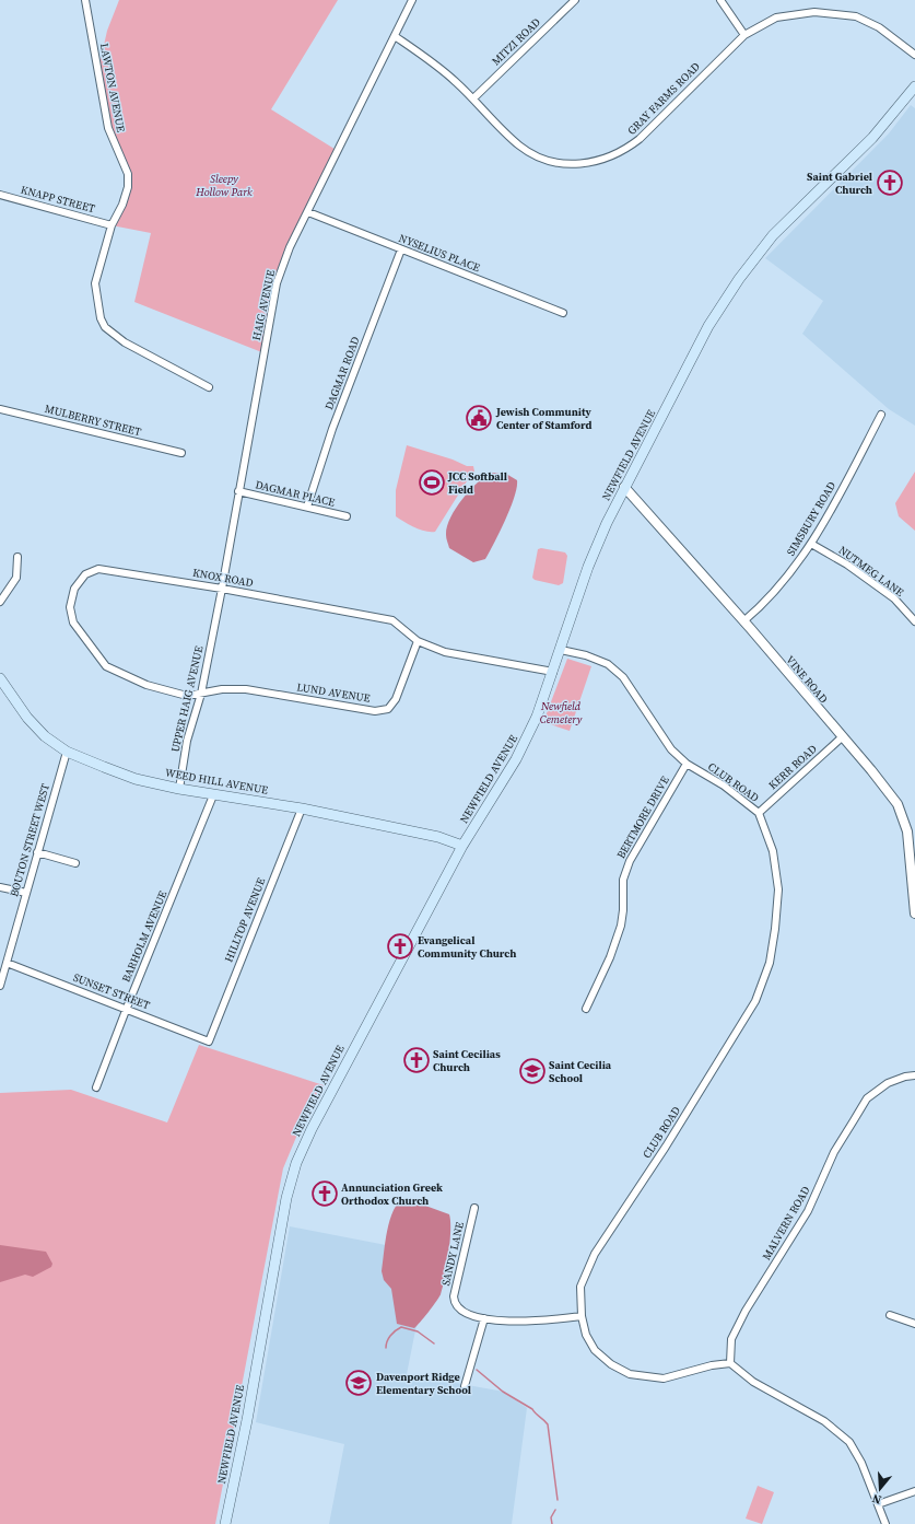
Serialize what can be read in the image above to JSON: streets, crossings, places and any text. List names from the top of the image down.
{
  "streets": {
    "main road": ["NEWFIELD AVENUE", "WEED HILL AVENUE"],
    "street": [
      "MITZI ROAD",
      "LAWTON AVENUE",
      "GRAY FARMS ROAD",
      "KNAPP STREET",
      "NYSELIUS PLACE",
      "HAIG AVENUE",
      "DAGMAR ROAD",
      "MULBERRY STREET",
      "DAGMAR PLACE",
      "SIMSBURY ROAD",
      "NUTMEG LANE",
      "KNOX ROAD",
      "VINE ROAD",
      "LUND AVENUE",
      "UPPER HAIG AVENUE",
      "KERR ROAD",
      "CLUB ROAD",
      "BERTMORE DRIVE",
      "BOUTON STREET WEST",
      "HILLTOP AVENUE",
      "BARHOLM AVENUE",
      "SUNSET STREET",
      "MALVERN ROAD",
      "SANDY LANE"
    ]
  },
  "crossings": [
    ["MITZI ROAD", "GRAY FARMS ROAD"],
    ["LAWTON AVENUE", "KNAPP STREET"],
    ["GRAY FARMS ROAD", "HAIG AVENUE"],
    ["NYSELIUS PLACE", "HAIG AVENUE"],
    ["NYSELIUS PLACE", "DAGMAR ROAD"],
    ["HAIG AVENUE", "DAGMAR PLACE"],
    ["HAIG AVENUE", "KNOX ROAD"],
    ["HAIG AVENUE", "UPPER HAIG AVENUE"],
    ["DAGMAR ROAD", "DAGMAR PLACE"],
    ["NEWFIELD AVENUE", "KNOX ROAD"],
    ["NEWFIELD AVENUE", "VINE ROAD"],
    ["NEWFIELD AVENUE", "WEED HILL AVENUE"],
    ["NEWFIELD AVENUE", "CLUB ROAD"],
    ["SIMSBURY ROAD", "NUTMEG LANE"],
    ["SIMSBURY ROAD", "VINE ROAD"],
    ["KNOX ROAD", "LUND AVENUE"],
    ["KNOX ROAD", "UPPER HAIG AVENUE"],
    ["VINE ROAD", "KERR ROAD"],
    ["LUND AVENUE", "UPPER HAIG AVENUE"],
    ["UPPER HAIG AVENUE", "WEED HILL AVENUE"],
    ["KERR ROAD", "CLUB ROAD"],
    ["WEED HILL AVENUE", "BOUTON STREET WEST"],
    ["WEED HILL AVENUE", "HILLTOP AVENUE"],
    ["WEED HILL AVENUE", "BARHOLM AVENUE"],
    ["CLUB ROAD", "BERTMORE DRIVE"],
    ["CLUB ROAD", "MALVERN ROAD"],
    ["CLUB ROAD", "SANDY LANE"],
    ["BOUTON STREET WEST", "SUNSET STREET"],
    ["HILLTOP AVENUE", "SUNSET STREET"],
    ["BARHOLM AVENUE", "SUNSET STREET"]
  ],
  "parks": ["Sleepy Hollow Park", "Newfield Cemetery"],
  "places": {
    "church": [
      "Saint Gabriel Church",
      "Evangelical Community Church",
      "Saint Cecilias Church",
      "Annunciation Greek Orthodox Church"
    ],
    "public building": ["Jewish Community Center of Stamford"],
    "sports": ["JCC Softball Field"],
    "school or university": ["Saint Cecilia School", "Davenport Ridge Elementary School"]
  },
  "north": "bottom"
}
